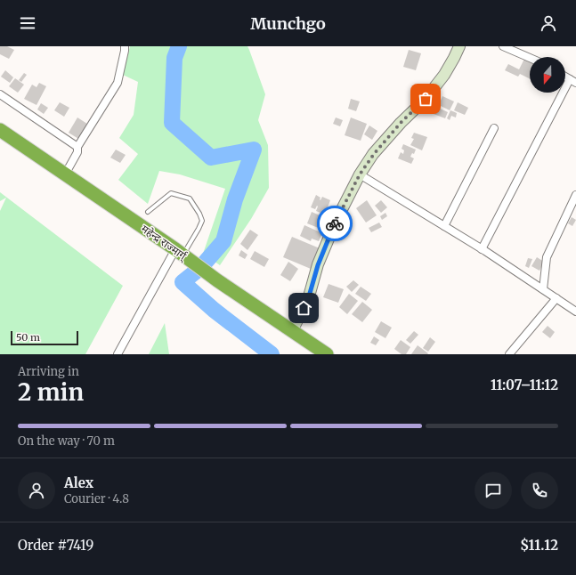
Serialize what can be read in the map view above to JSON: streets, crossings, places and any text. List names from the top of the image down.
{
  "streets": {
    "highway": ["महेन्द्र राज्मार्ग्"]
  },
  "scale_bar": "50 m",
  "north": "bottom",
  "page": {
    "header": "Munchgo",
    "scale": "50 m",
    "heading": ["2 min", "Arriving in", "11:07–11:12"],
    "panel": [
      "Alex",
      "Courier · 4.8",
      "Order #7419",
      "$11.12"
    ],
    "bar": "On the way · 70 m"
  }
}
